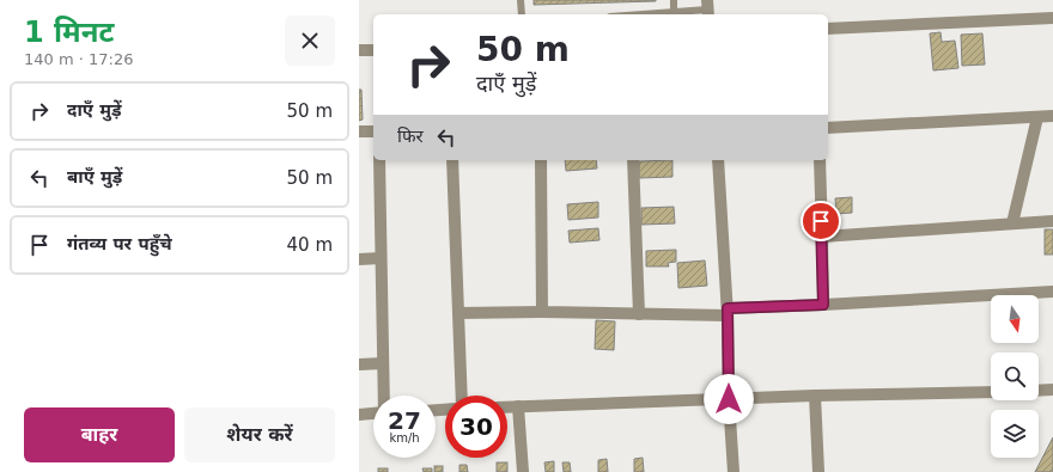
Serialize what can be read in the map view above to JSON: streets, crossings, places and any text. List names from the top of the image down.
{
  "north": "bottom",
  "page": {
    "heading": ["1 मिनट", "140 m · 17:26"],
    "turn": ["50 m", "दाएँ मुड़ें"],
    "list": [
      {
        "name": "दाएँ मुड़ें",
        "value": "50 m"
      },
      {
        "name": "बाएँ मुड़ें",
        "value": "50 m"
      },
      {
        "name": "गंतव्य पर पहुँचे",
        "value": "40 m"
      }
    ],
    "then": "फिर",
    "speed": "27 km/h",
    "limit": "30",
    "buttons": ["बाहर", "शेयर करें"]
  }
}
